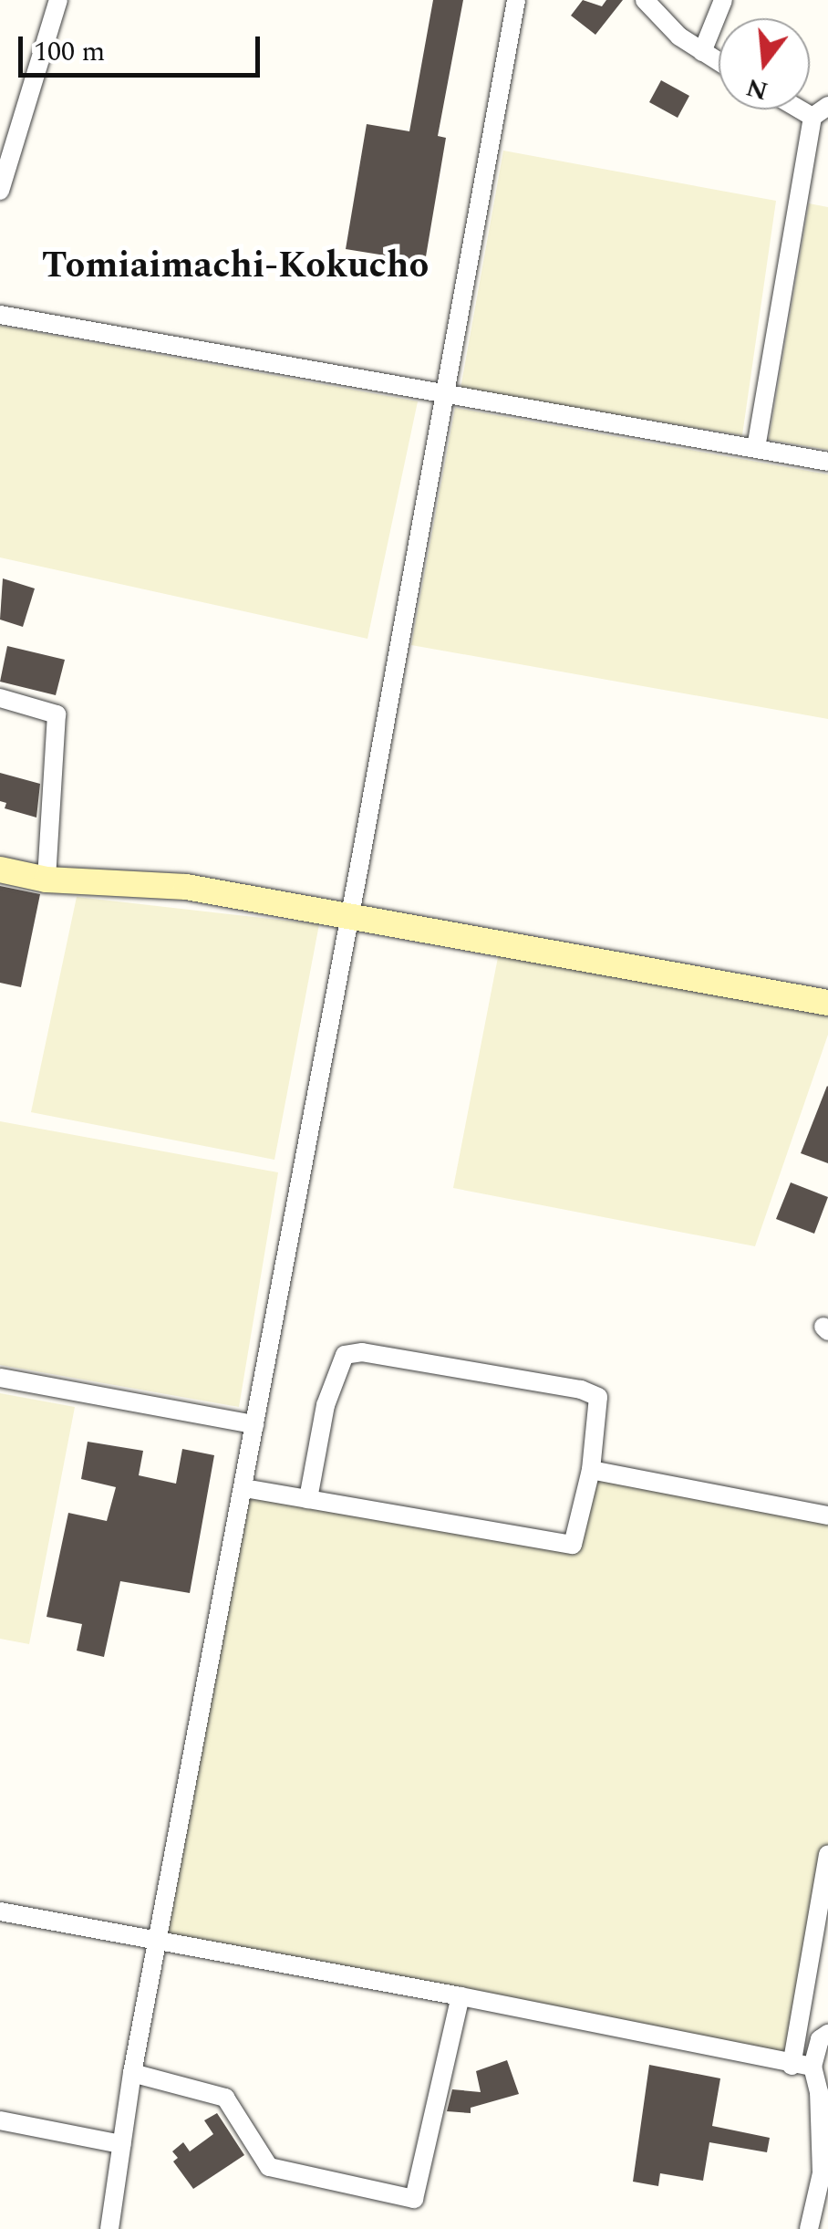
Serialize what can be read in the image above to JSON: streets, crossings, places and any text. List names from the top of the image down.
{
  "districts": ["Tomiaimachi-Kokucho"],
  "scale_bar": "100 m",
  "north": "bottom"
}
